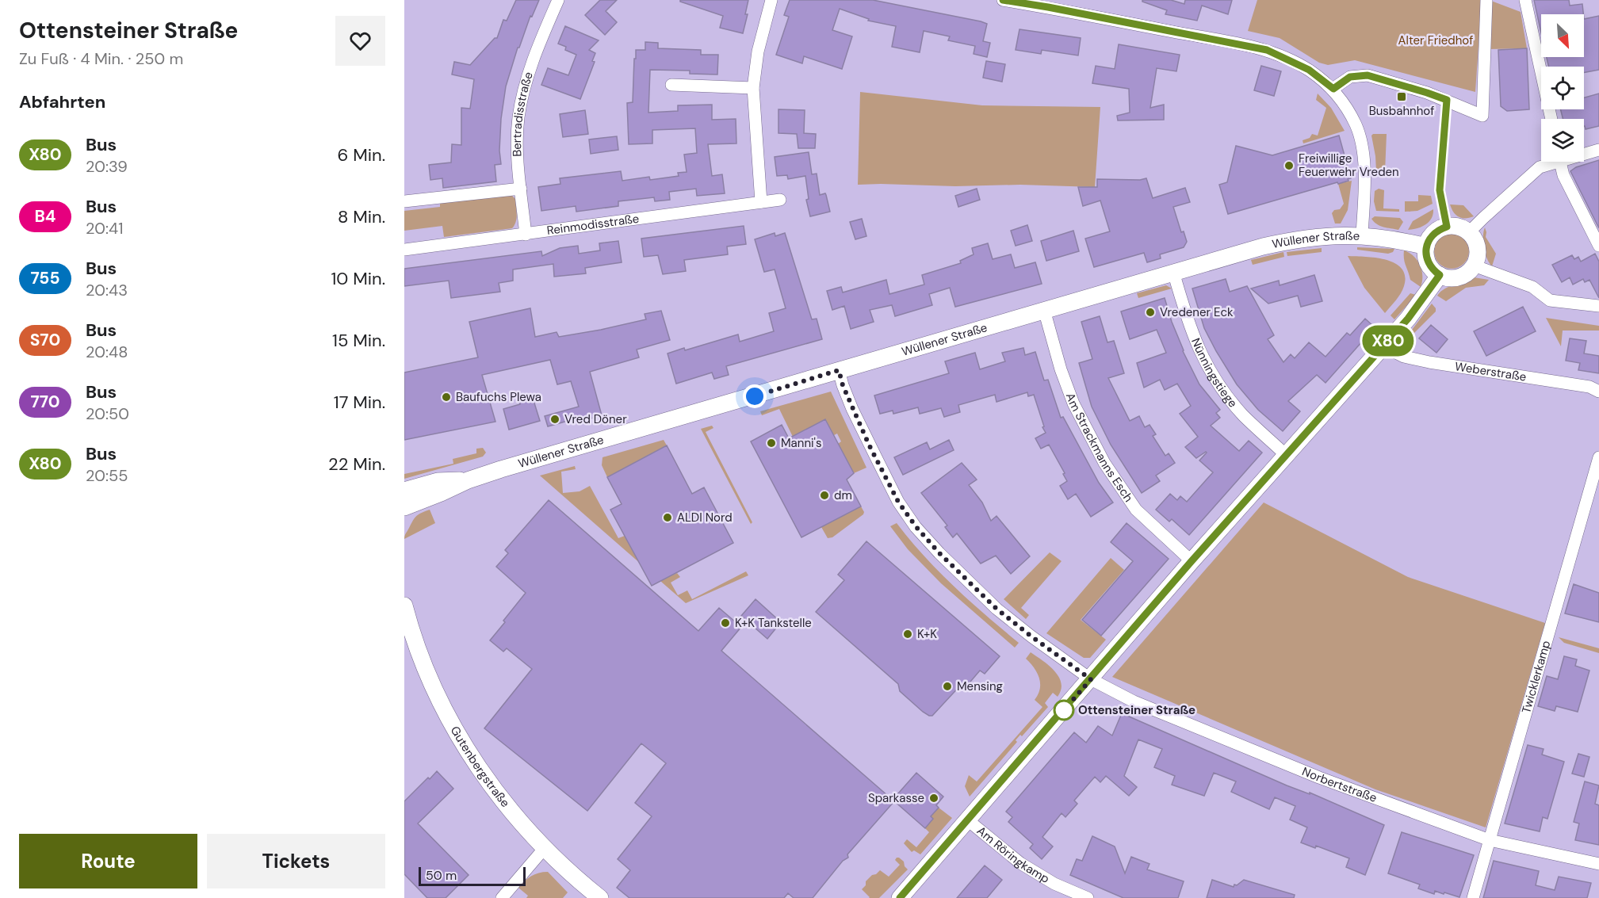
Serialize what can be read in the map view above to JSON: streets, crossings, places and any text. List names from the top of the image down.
{
  "streets": {
    "street": [
      "Bertradisstraße",
      "Reinmodisstraße",
      "Wüllener Straße",
      "Nünningstiege",
      "Weberstraße",
      "Am Strackmanns Esch",
      "Twicklerkamp",
      "Gutenbergstraße",
      "Norbertstraße",
      "Am Röringkamp"
    ]
  },
  "crossings": [
    ["Bertradisstraße", "Reinmodisstraße"],
    ["Wüllener Straße", "Nünningstiege"],
    ["Wüllener Straße", "Am Strackmanns Esch"],
    ["Wüllener Straße", "Norbertstraße"],
    ["Twicklerkamp", "Norbertstraße"]
  ],
  "parks": ["Alter Friedhof"],
  "places": {
    "transit": ["Busbahnhof"],
    "other": [
      "Freiwillige Feuerwehr Vreden",
      "Vredener Eck",
      "Baufuchs Plewa",
      "Vred Döner",
      "Manni's",
      "dm",
      "ALDI Nord",
      "K+K Tankstelle",
      "K+K",
      "Mensing",
      "Ottensteiner Straße",
      "Sparkasse"
    ]
  },
  "lines": ["bus line X80"],
  "scale_bar": "50 m",
  "north": "bottom right",
  "page": {
    "heading": [
      ["Ottensteiner Straße", "Zu Fuß · 4 Min. · 250 m"],
      "Abfahrten"
    ],
    "on_map": "X80",
    "list": [
      {
        "mark": "X80",
        "name": "Bus",
        "note": "20:39",
        "value": "6 Min."
      },
      {
        "mark": "B4",
        "name": "Bus",
        "note": "20:41",
        "value": "8 Min."
      },
      {
        "mark": "755",
        "name": "Bus",
        "note": "20:43",
        "value": "10 Min."
      },
      {
        "mark": "S70",
        "name": "Bus",
        "note": "20:48",
        "value": "15 Min."
      },
      {
        "mark": "770",
        "name": "Bus",
        "note": "20:50",
        "value": "17 Min."
      },
      {
        "mark": "X80",
        "name": "Bus",
        "note": "20:55",
        "value": "22 Min."
      }
    ],
    "buttons": ["Route", "Tickets"],
    "scale": "50 m"
  }
}
